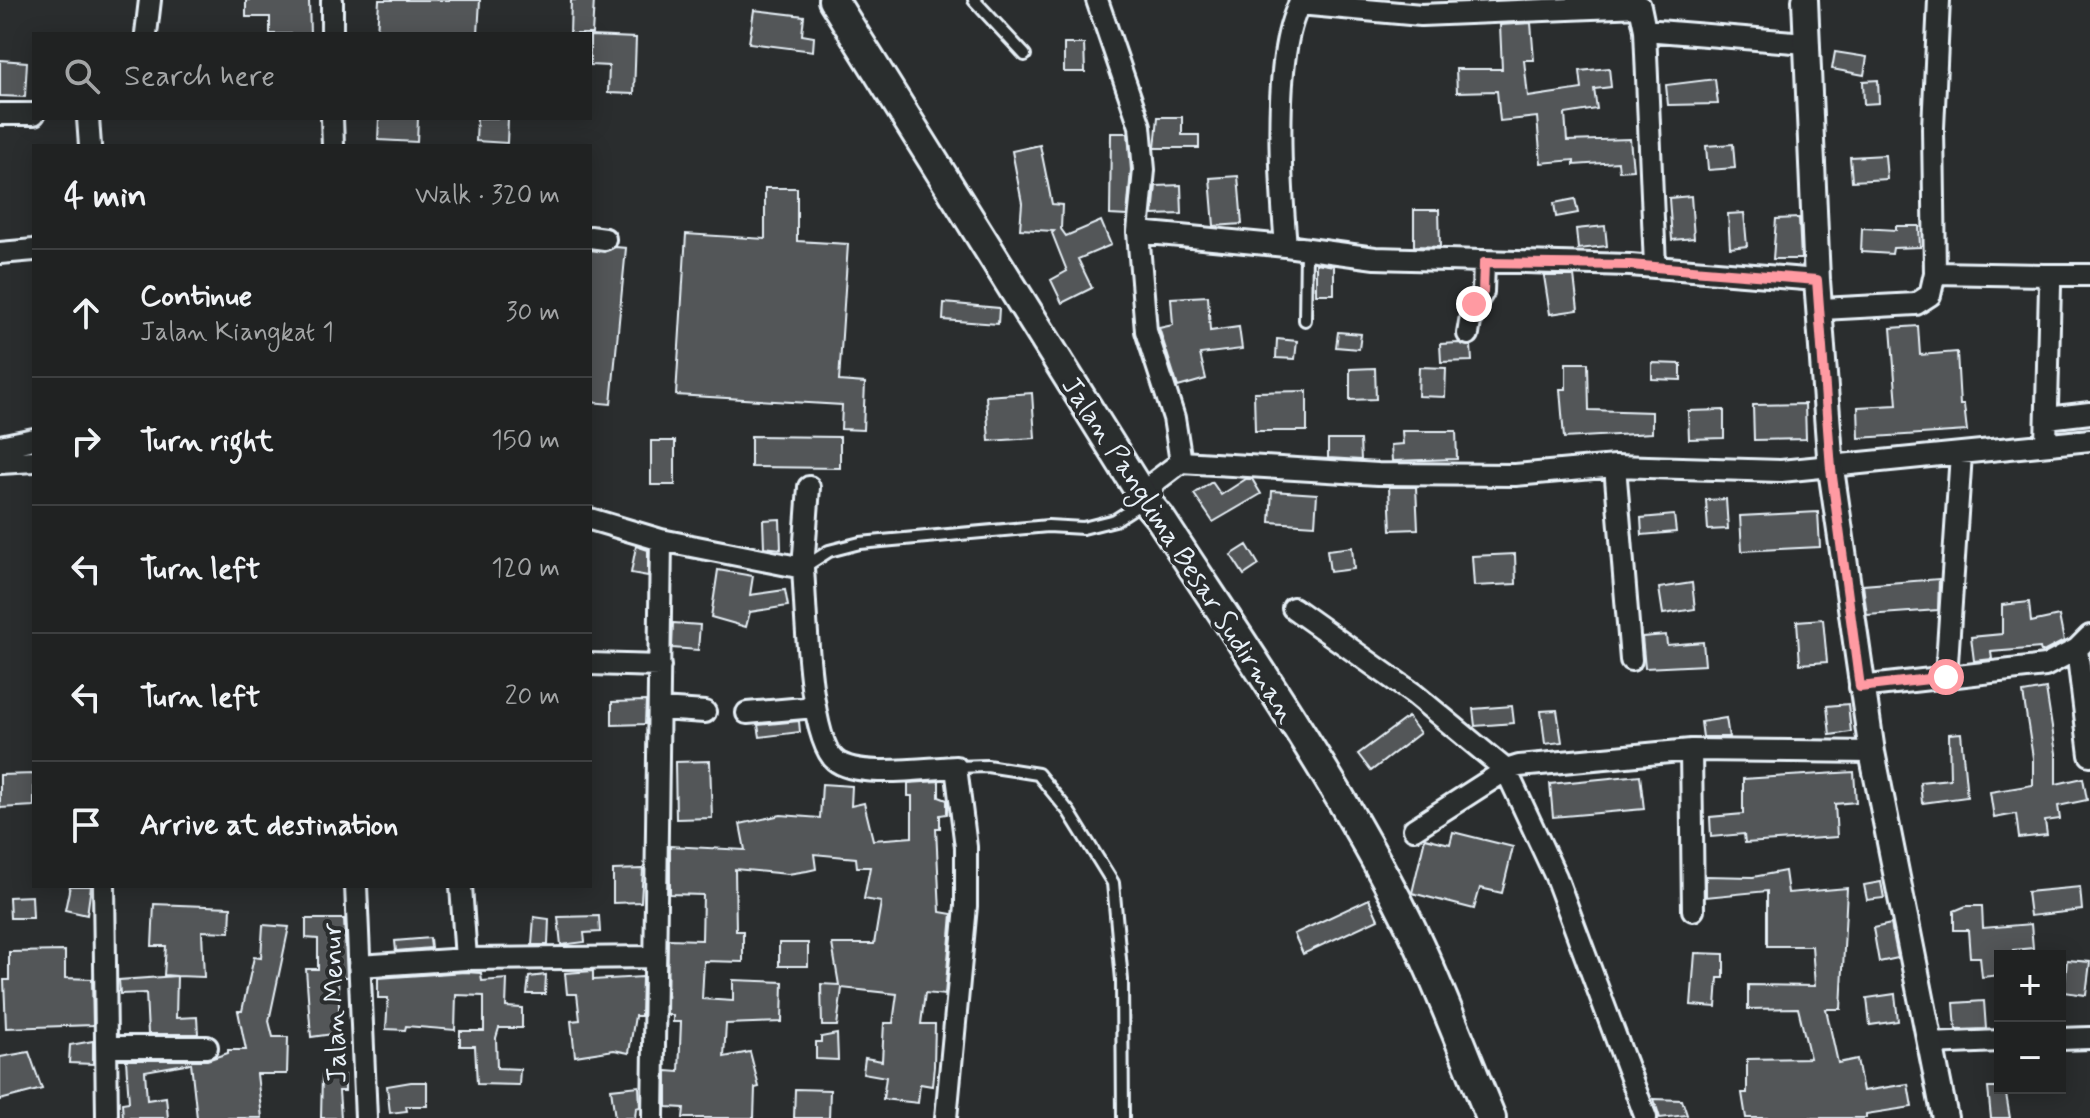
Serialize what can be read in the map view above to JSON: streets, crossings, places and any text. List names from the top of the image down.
{
  "streets": {
    "main road": ["Jalan Panglima Besar Sudirman"],
    "street": ["Jalan Menur"]
  },
  "page": {
    "search": "Search here",
    "heading": ["4 min", "Walk · 320 m"],
    "list": [
      ["Continue", "Jalan Kiangkat 1", "30 m"],
      ["Turn right", "150 m"],
      ["Turn left", "120 m"],
      ["Turn left", "20 m"],
      "Arrive at destination"
    ],
    "map_buttons": ["+", "−"]
  }
}
